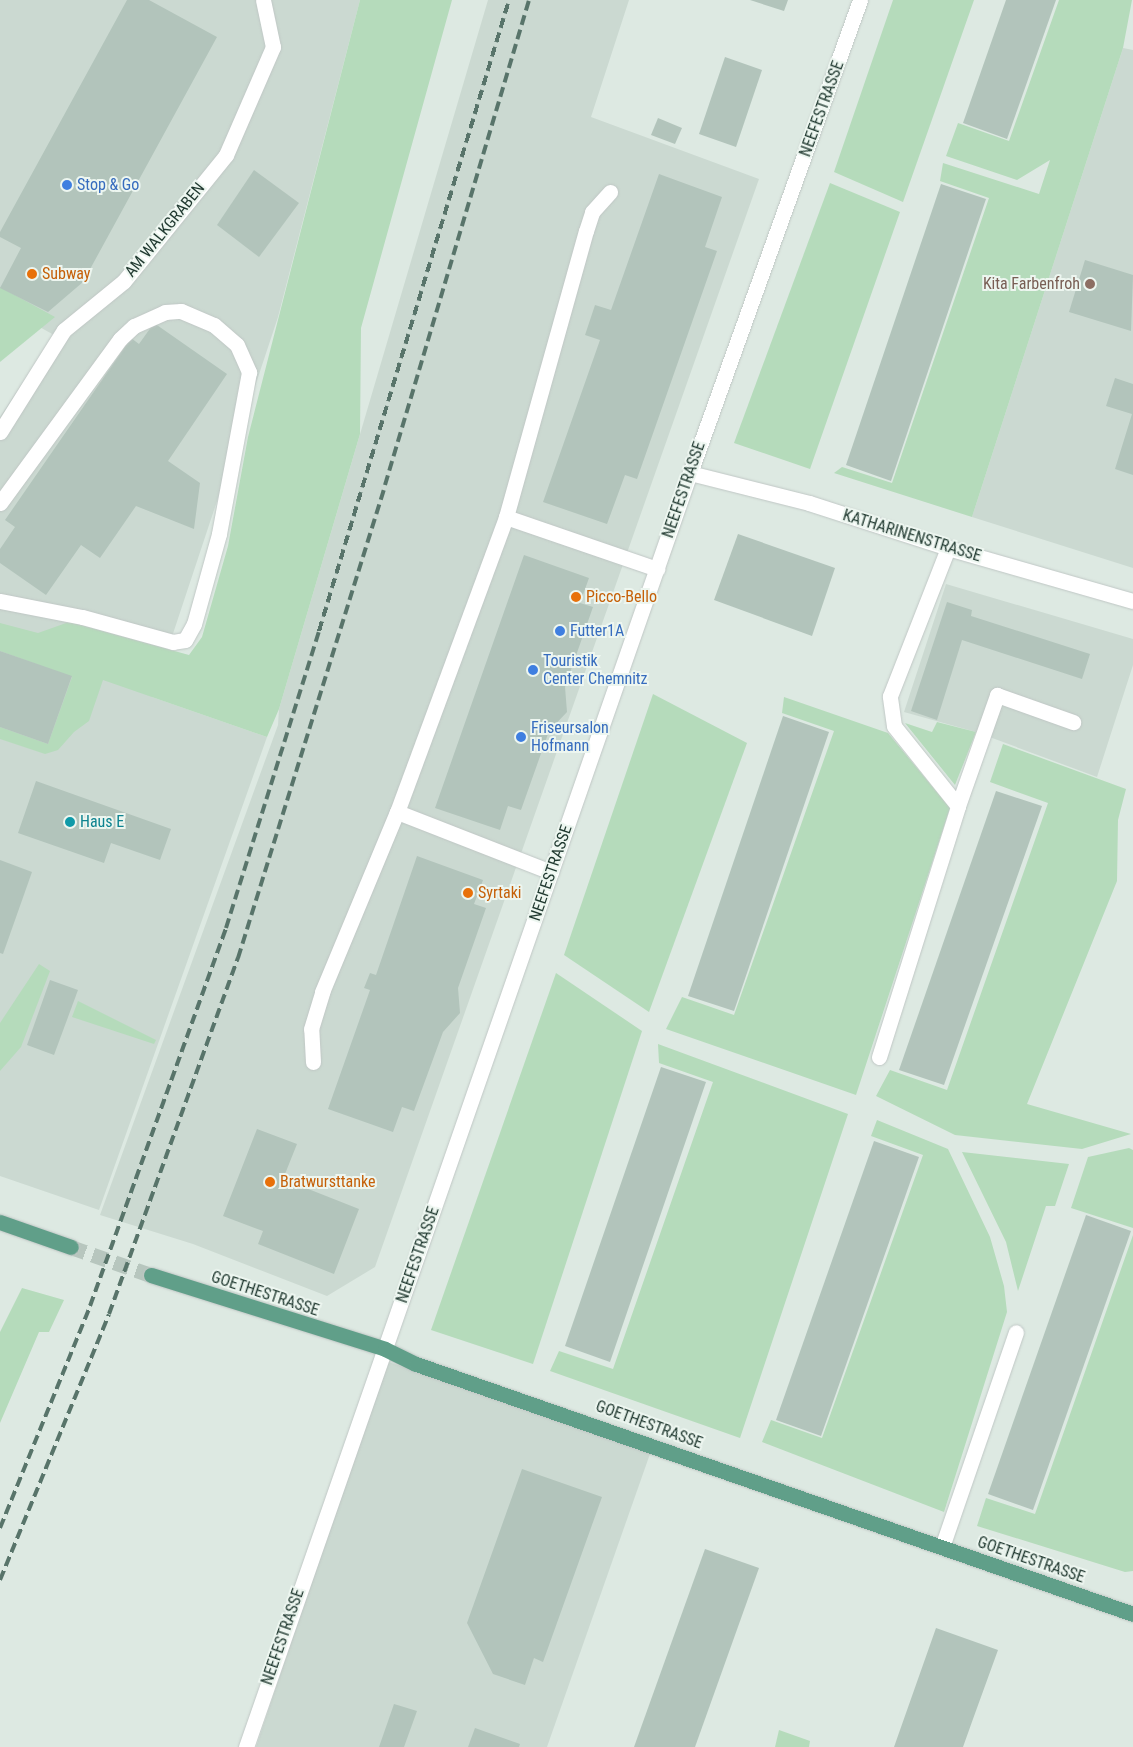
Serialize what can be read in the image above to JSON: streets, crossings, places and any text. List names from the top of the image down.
{
  "streets": {
    "main road": ["GOETHESTRASSE"],
    "street": ["NEEFESTRASSE", "AM WALKGRABEN", "KATHARINENSTRASSE"]
  },
  "crossings": [
    ["NEEFESTRASSE", "KATHARINENSTRASSE"],
    ["NEEFESTRASSE", "GOETHESTRASSE"]
  ],
  "places": [
    "Stop & Go",
    "Subway",
    "Kita Farbenfroh",
    "Picco-Bello",
    "Futter1A",
    "Touristik Center Chemnitz",
    "Friseursalon Hofmann",
    "Haus E",
    "Syrtaki",
    "Bratwursttanke"
  ]
}
